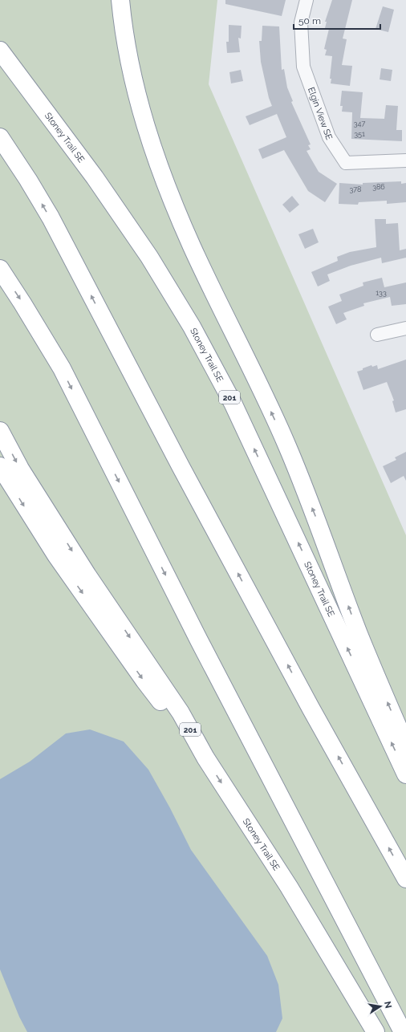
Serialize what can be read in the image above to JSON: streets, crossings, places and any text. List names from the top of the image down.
{
  "streets": {
    "highway": ["Stoney Trail SE", "201"],
    "street": ["Elgin View SE"]
  },
  "house_numbers": [
    "347",
    "351",
    "386",
    "378",
    "133"
  ],
  "scale_bar": "50 m",
  "north": "right"
}
